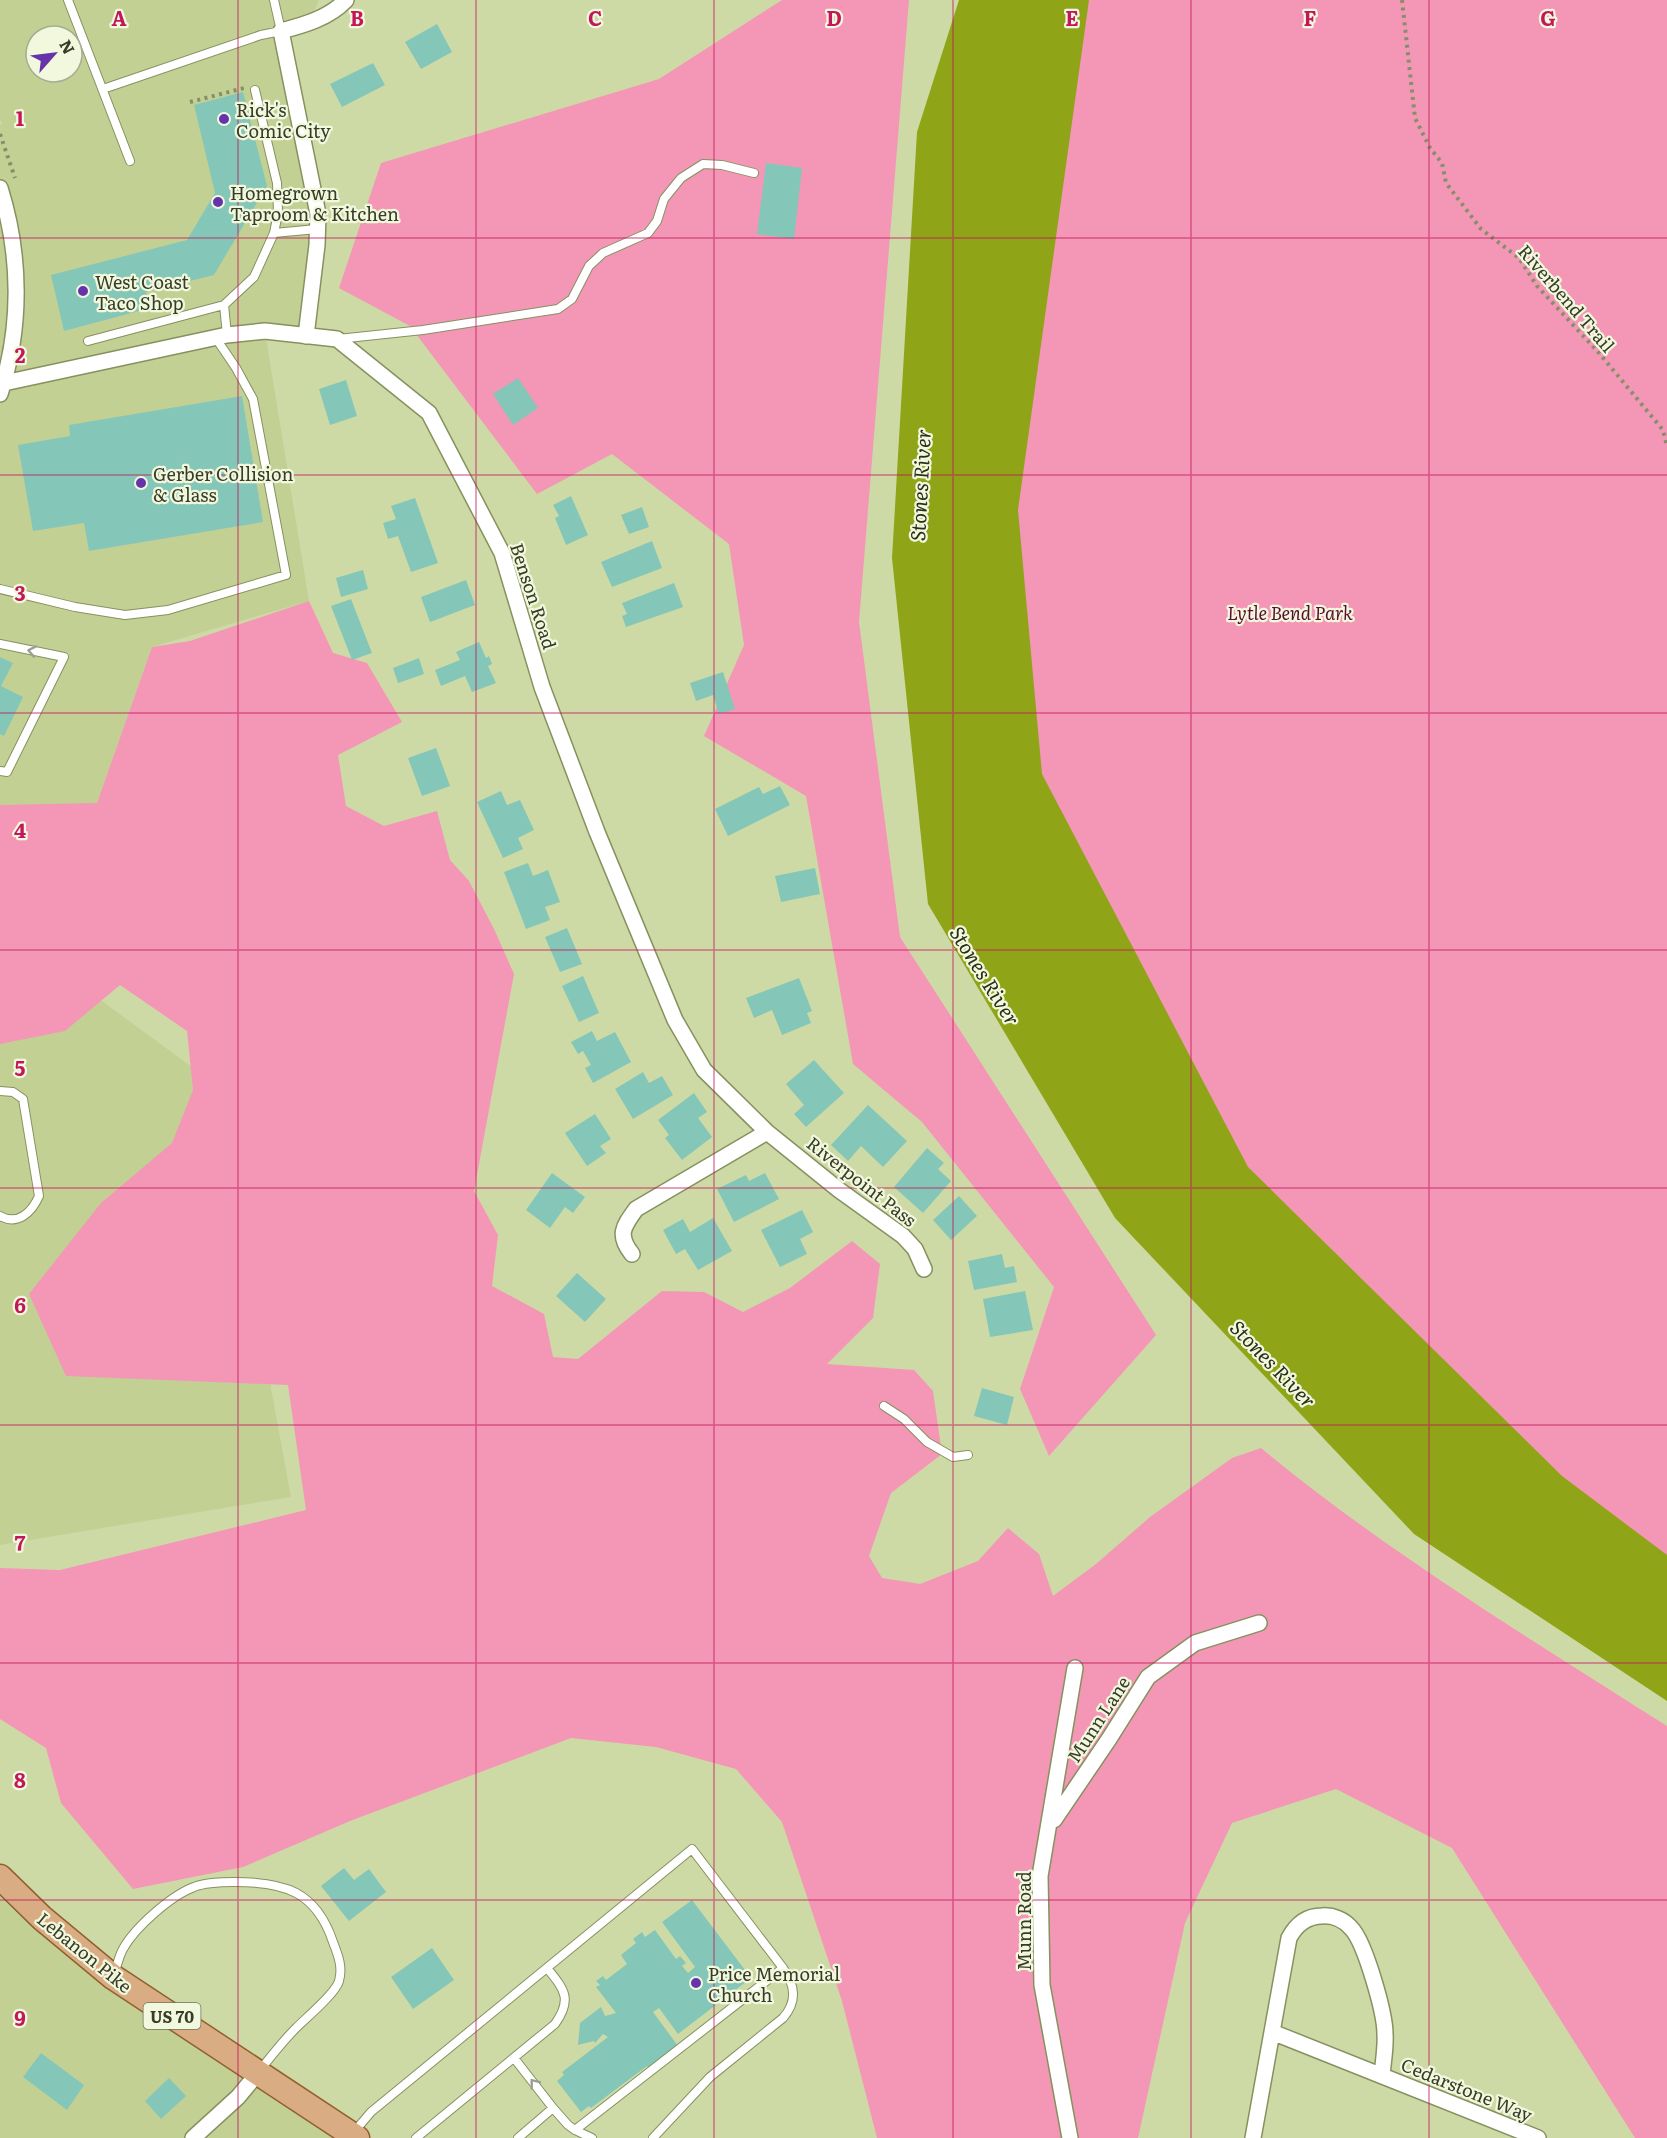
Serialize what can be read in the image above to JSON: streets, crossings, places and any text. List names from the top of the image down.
{
  "streets": {
    "main road": ["Lebanon Pike", "US 70"],
    "street": [
      "Benson Road",
      "Riverpoint Pass",
      "Munn Lane",
      "Munn Road",
      "Cedarstone Way"
    ],
    "path": ["Riverbend Trail"]
  },
  "crossings": [
    ["Benson Road", "Riverpoint Pass"],
    ["Munn Lane", "Munn Road"]
  ],
  "water": ["Stones River"],
  "parks": ["Lytle Bend Park"],
  "places": [
    "Rick's Comic City",
    "Homegrown Taproom & Kitchen",
    "West Coast Taco Shop",
    "Gerber Collision & Glass",
    "Price Memorial Church"
  ],
  "north": "top right",
  "grid": {
    "columns": [
      "A",
      "B",
      "C",
      "D",
      "E",
      "F",
      "G"
    ],
    "rows": [
      "1",
      "2",
      "3",
      "4",
      "5",
      "6",
      "7",
      "8",
      "9"
    ]
  }
}
